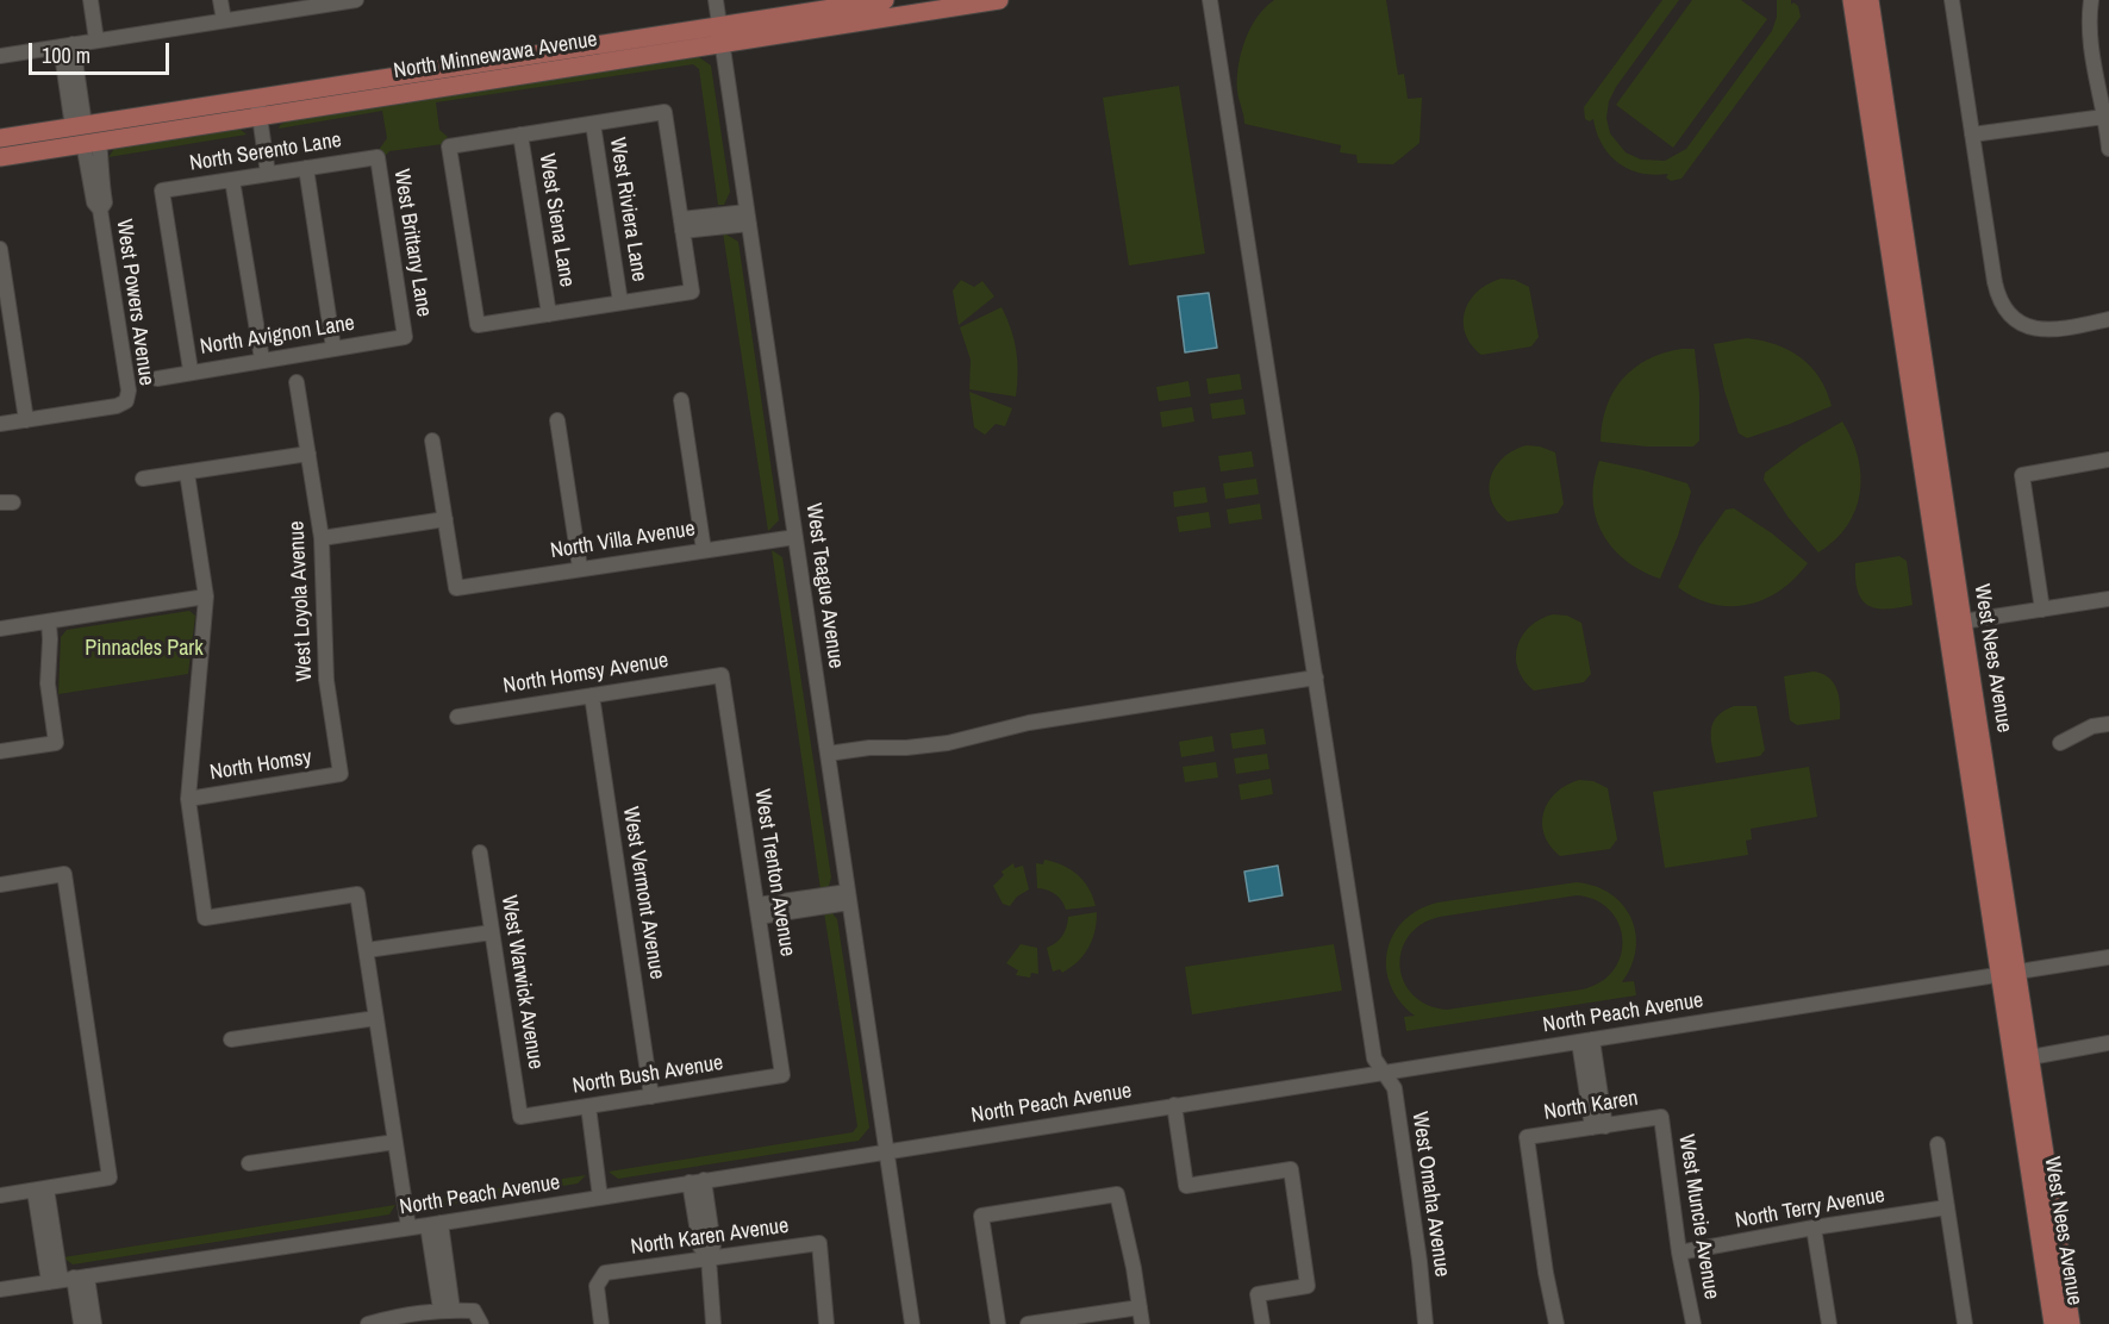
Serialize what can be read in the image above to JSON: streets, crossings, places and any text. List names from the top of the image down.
{
  "streets": {
    "main road": ["North Minnewawa Avenue", "West Nees Avenue"],
    "street": [
      "North Serento Lane",
      "West Riviera Lane",
      "West Siena Lane",
      "West Brittany Lane",
      "West Powers Avenue",
      "North Avignon Lane",
      "North Villa Avenue",
      "West Teague Avenue",
      "West Loyola Avenue",
      "North Homsy Avenue",
      "North Homsy",
      "West Trenton Avenue",
      "West Vermont Avenue",
      "West Warwick Avenue",
      "North Peach Avenue",
      "North Bush Avenue",
      "North Karen",
      "West Omaha Avenue",
      "North Terry Avenue",
      "West Muncie Avenue",
      "North Karen Avenue"
    ]
  },
  "crossings": [
    ["North Minnewawa Avenue", "West Powers Avenue"],
    ["North Minnewawa Avenue", "West Teague Avenue"],
    ["North Serento Lane", "West Brittany Lane"],
    ["North Serento Lane", "North Avignon Lane"],
    ["West Brittany Lane", "North Avignon Lane"],
    ["North Villa Avenue", "West Teague Avenue"],
    ["West Teague Avenue", "North Peach Avenue"],
    ["West Loyola Avenue", "North Homsy"],
    ["West Nees Avenue", "North Peach Avenue"],
    ["North Homsy Avenue", "West Trenton Avenue"],
    ["North Homsy Avenue", "West Vermont Avenue"],
    ["West Trenton Avenue", "North Bush Avenue"],
    ["West Vermont Avenue", "North Bush Avenue"],
    ["West Warwick Avenue", "North Bush Avenue"],
    ["North Peach Avenue", "West Omaha Avenue"],
    ["North Karen", "West Muncie Avenue"],
    ["North Terry Avenue", "West Muncie Avenue"]
  ],
  "parks": ["Pinnacles Park"],
  "scale_bar": "100 m"
}
